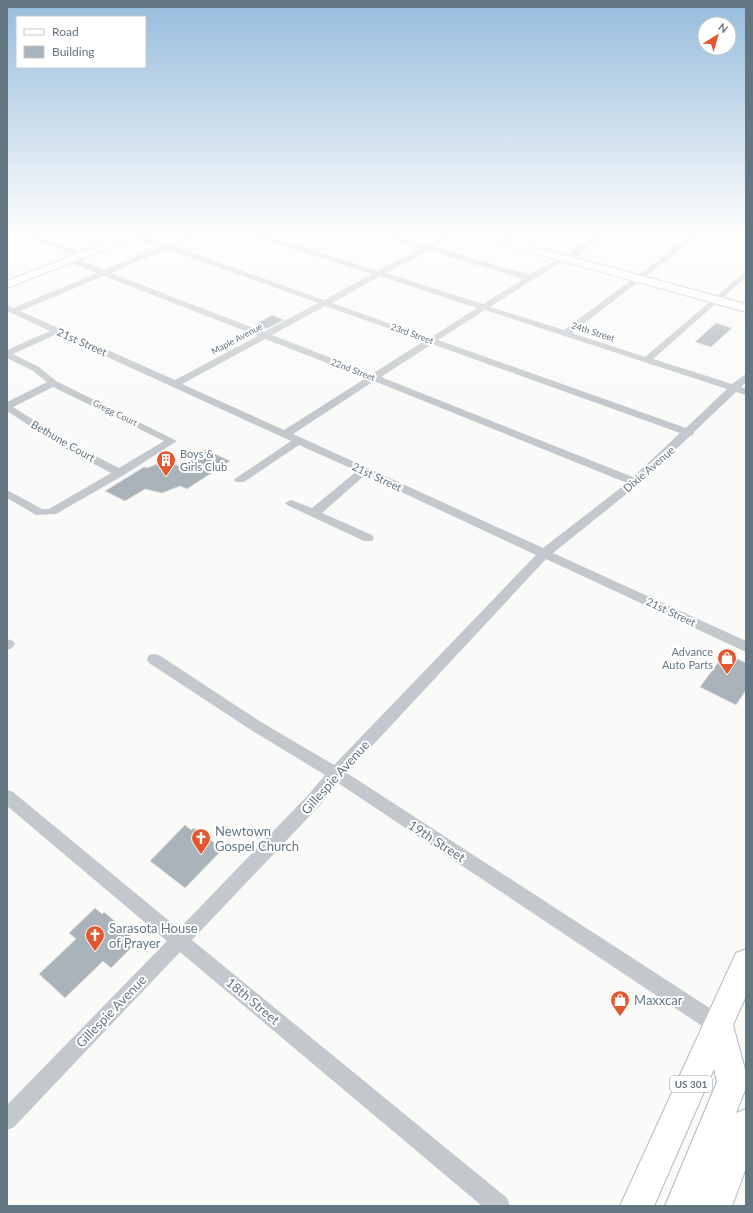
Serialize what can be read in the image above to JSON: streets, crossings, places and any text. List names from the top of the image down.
{
  "streets": {
    "main road": ["US 301"],
    "street": [
      "24th Street",
      "23rd Street",
      "Maple Avenue",
      "21st Street",
      "22nd Street",
      "Gregg Court",
      "Bethune Court",
      "Dixie Avenue",
      "Gillespie Avenue",
      "19th Street",
      "18th Street"
    ]
  },
  "crossings": [
    ["24th Street", "Dixie Avenue"],
    ["23rd Street", "Maple Avenue"],
    ["23rd Street", "Dixie Avenue"],
    ["Maple Avenue", "21st Street"],
    ["Maple Avenue", "22nd Street"],
    ["21st Street", "Dixie Avenue"],
    ["21st Street", "Gillespie Avenue"],
    ["22nd Street", "Dixie Avenue"],
    ["Gregg Court", "Bethune Court"],
    ["Dixie Avenue", "Gillespie Avenue"],
    ["Gillespie Avenue", "19th Street"],
    ["Gillespie Avenue", "18th Street"],
    ["19th Street", "US 301"]
  ],
  "places": {
    "building": ["Boys & Girls Club"],
    "shop": ["Advance Auto Parts", "Maxxcar"],
    "church": ["Newtown Gospel Church", "Sarasota House of Prayer"]
  },
  "legend": ["Road", "Building"],
  "north": "top right"
}
